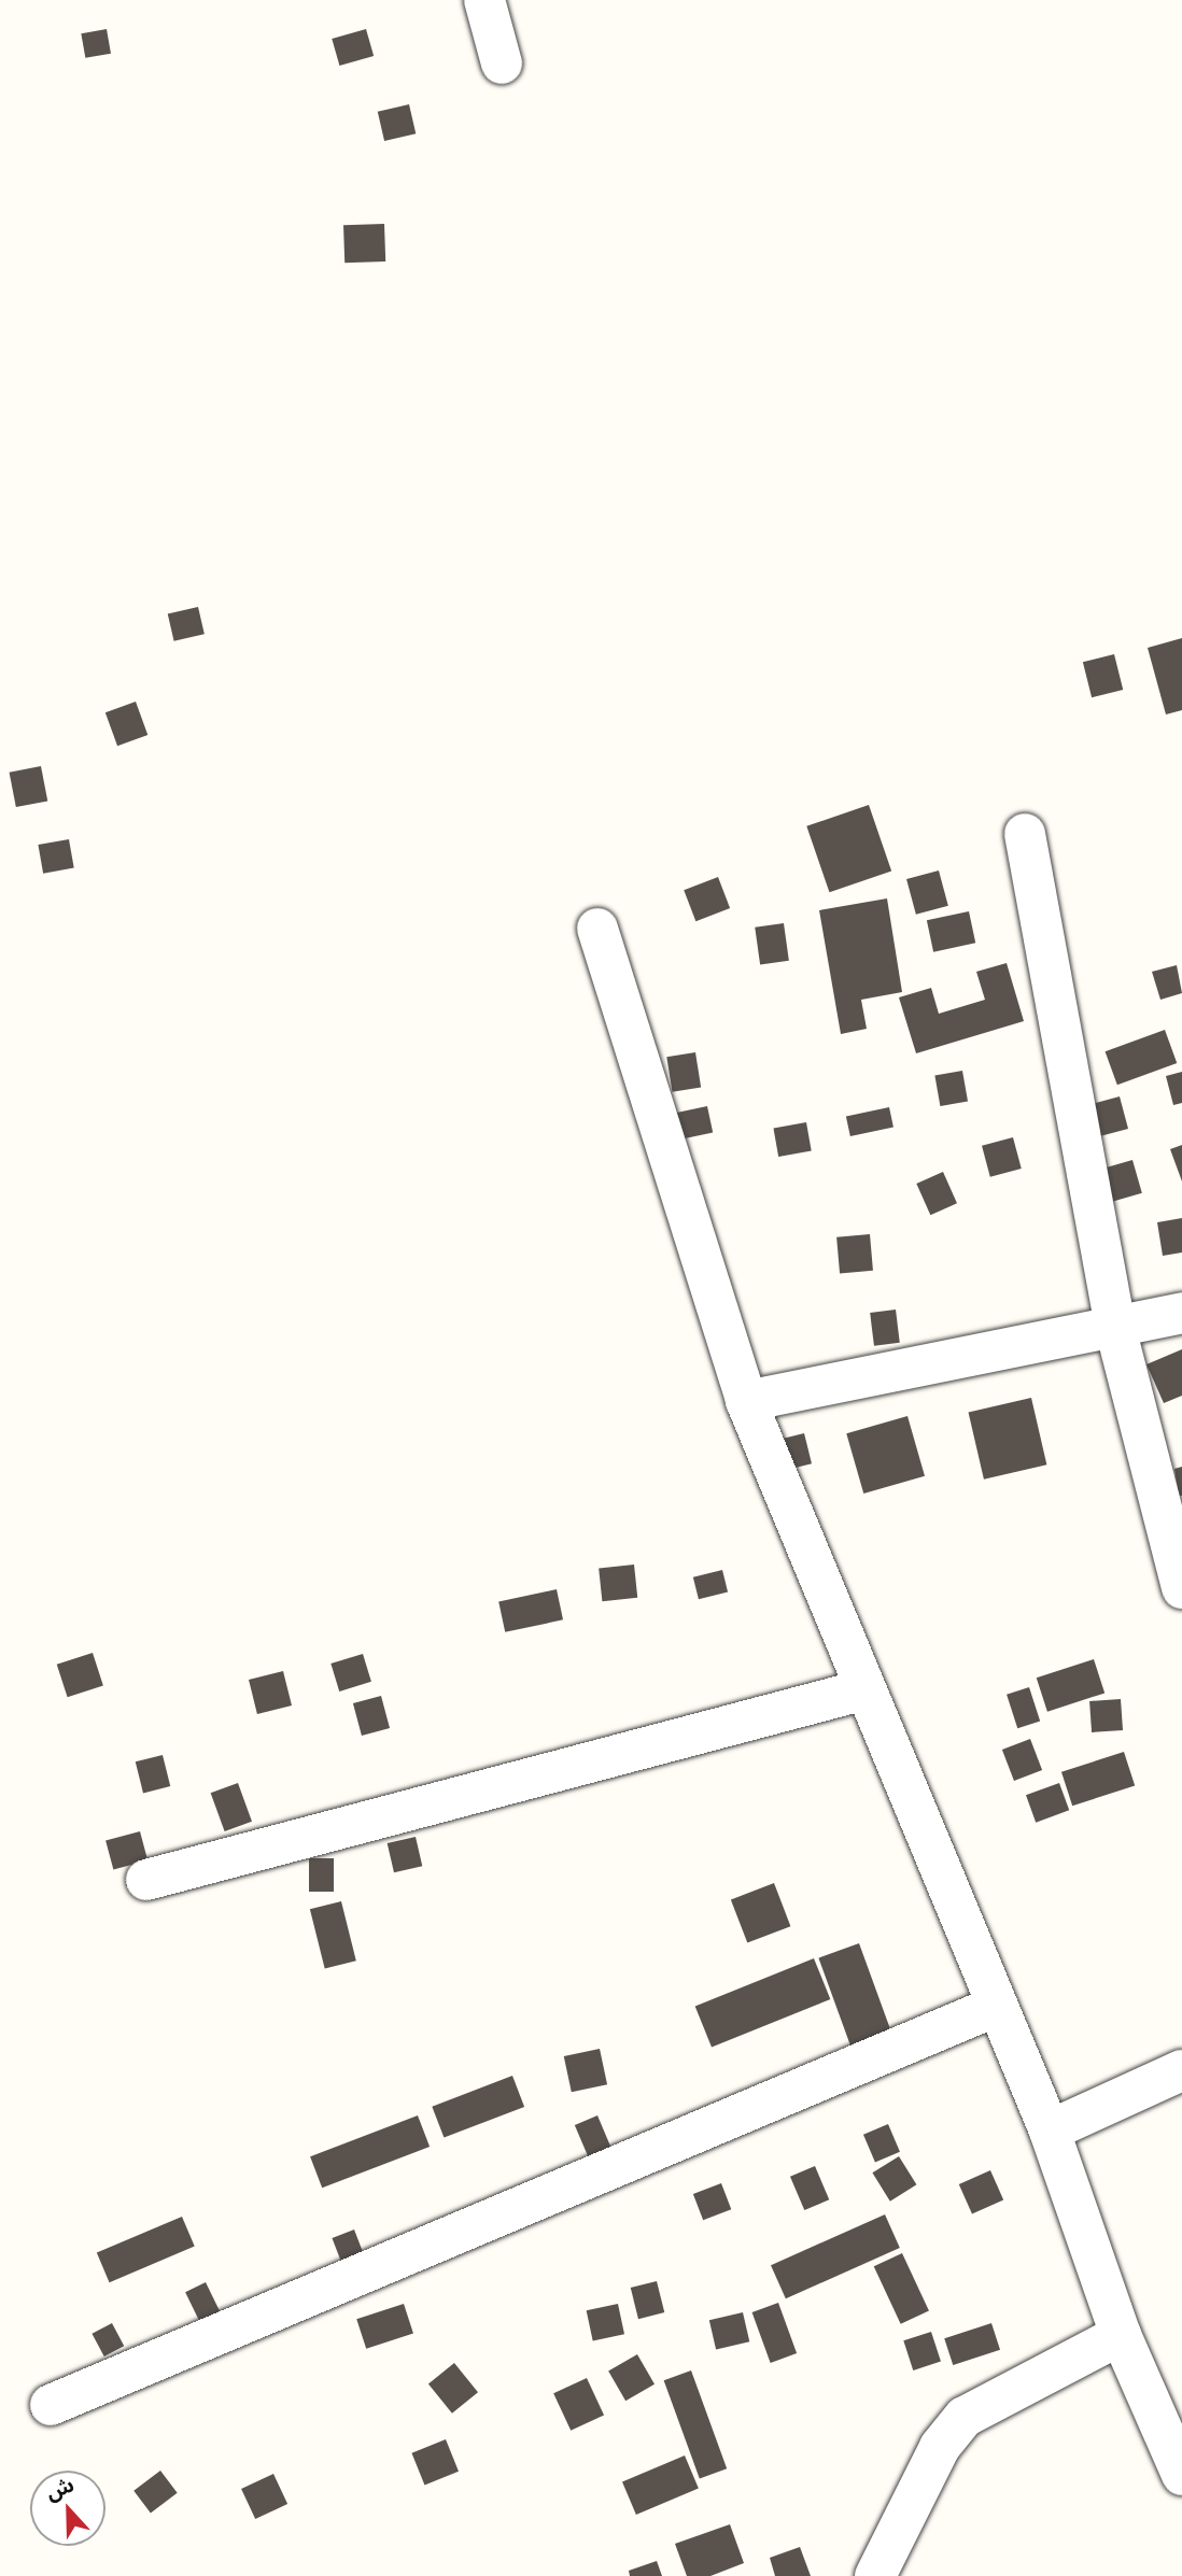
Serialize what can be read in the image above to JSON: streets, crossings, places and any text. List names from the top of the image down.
{
  "north": "top"
}
